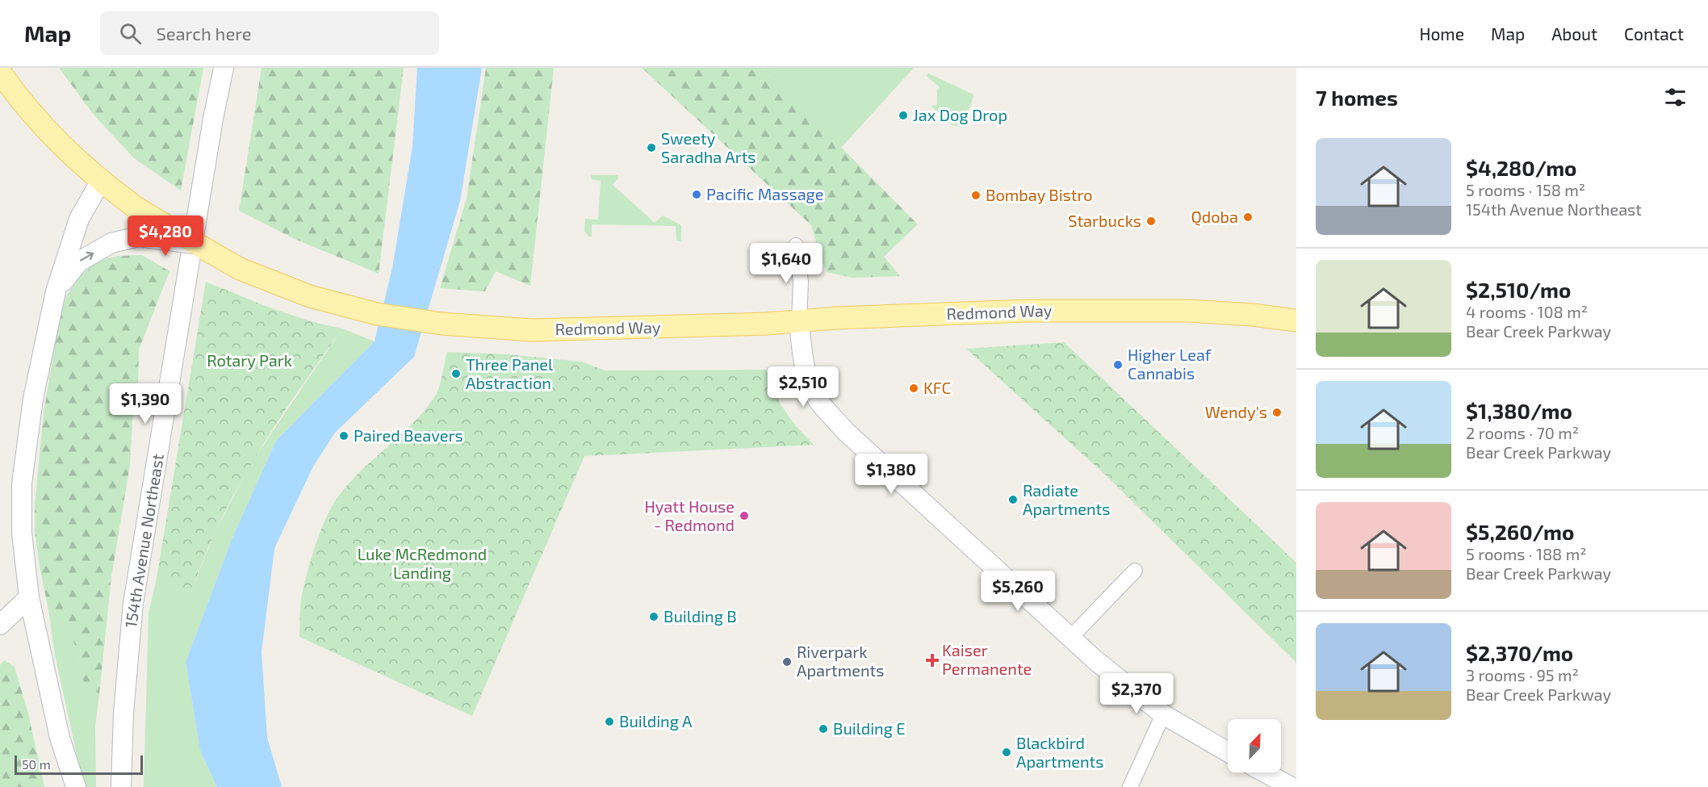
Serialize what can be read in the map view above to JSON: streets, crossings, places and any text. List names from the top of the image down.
{
  "streets": {
    "main road": ["Redmond Way", "154th Avenue Northeast"]
  },
  "parks": ["Rotary Park", "Luke McRedmond Landing"],
  "places": {
    "other": [
      "Jax Dog Drop",
      "Sweety Saradha Arts",
      "Pacific Massage",
      "Bombay Bistro",
      "Qdoba",
      "Starbucks",
      "Higher Leaf Cannabis",
      "Three Panel Abstraction",
      "KFC",
      "Wendy's",
      "Paired Beavers",
      "Radiate Apartments",
      "Hyatt House - Redmond",
      "Building B",
      "Riverpark Apartments",
      "Building A",
      "Building E",
      "Blackbird Apartments"
    ],
    "health": ["Kaiser Permanente"]
  },
  "scale_bar": "50 m",
  "north": "top right",
  "page": {
    "header": "Map",
    "search": "Search here",
    "nav": [
      "Home",
      "Map",
      "About",
      "Contact"
    ],
    "heading": "7 homes",
    "list": [
      {
        "name": "$4,280/mo",
        "note": "5 rooms · 158 m² · 154th Avenue Northeast"
      },
      {
        "name": "$2,510/mo",
        "note": "4 rooms · 108 m² · Bear Creek Parkway"
      },
      {
        "name": "$1,380/mo",
        "note": "2 rooms · 70 m² · Bear Creek Parkway"
      },
      {
        "name": "$5,260/mo",
        "note": "5 rooms · 188 m² · Bear Creek Parkway"
      },
      {
        "name": "$2,370/mo",
        "note": "3 rooms · 95 m² · Bear Creek Parkway"
      }
    ],
    "price": [
      "$4,280",
      "$1,640",
      "$2,510",
      "$1,390",
      "$1,380",
      "$5,260",
      "$2,370"
    ],
    "scale": "50 m"
  }
}
